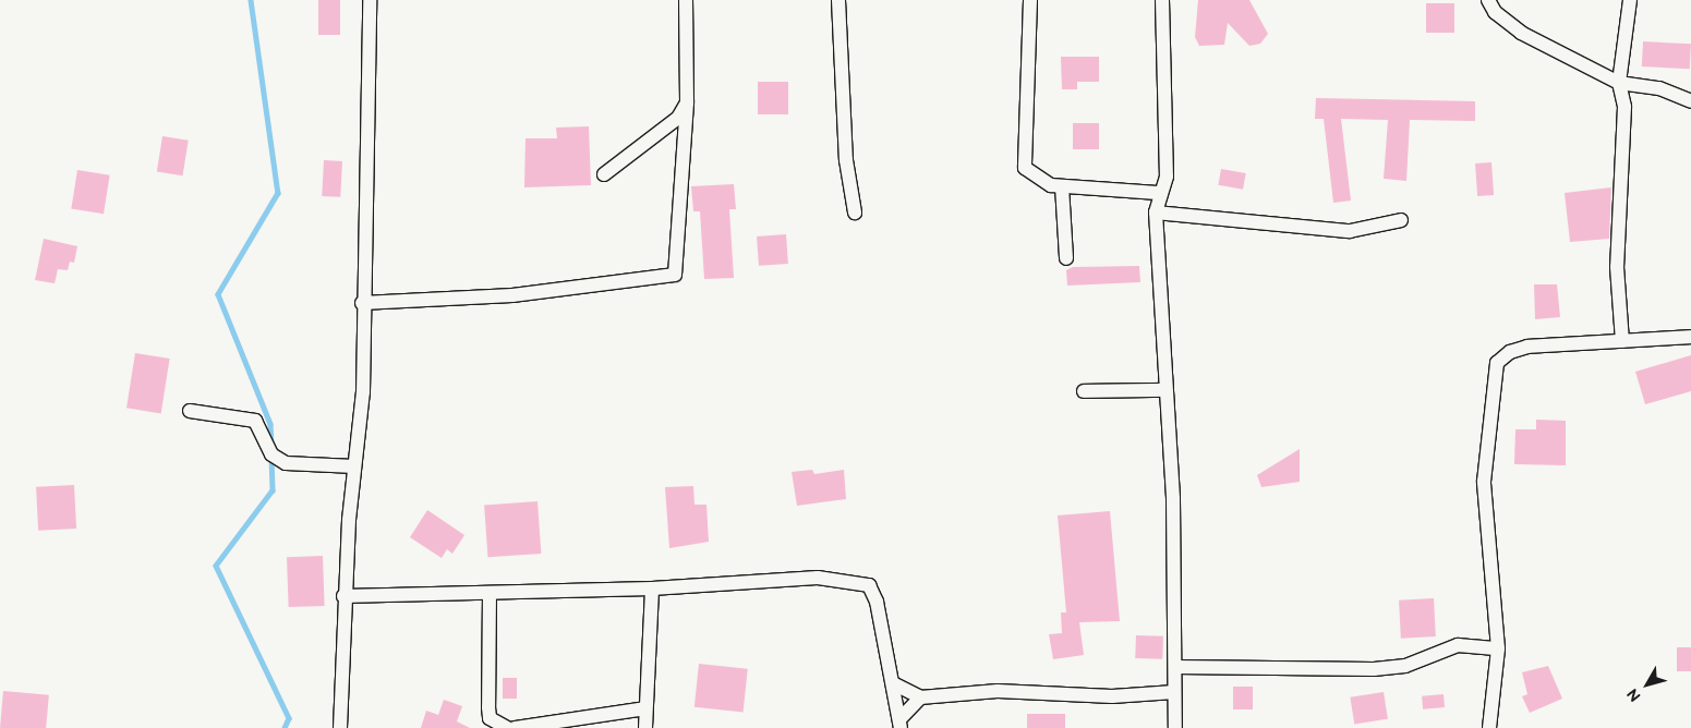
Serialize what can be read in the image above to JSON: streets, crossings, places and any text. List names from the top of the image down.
{
  "north": "bottom left"
}
